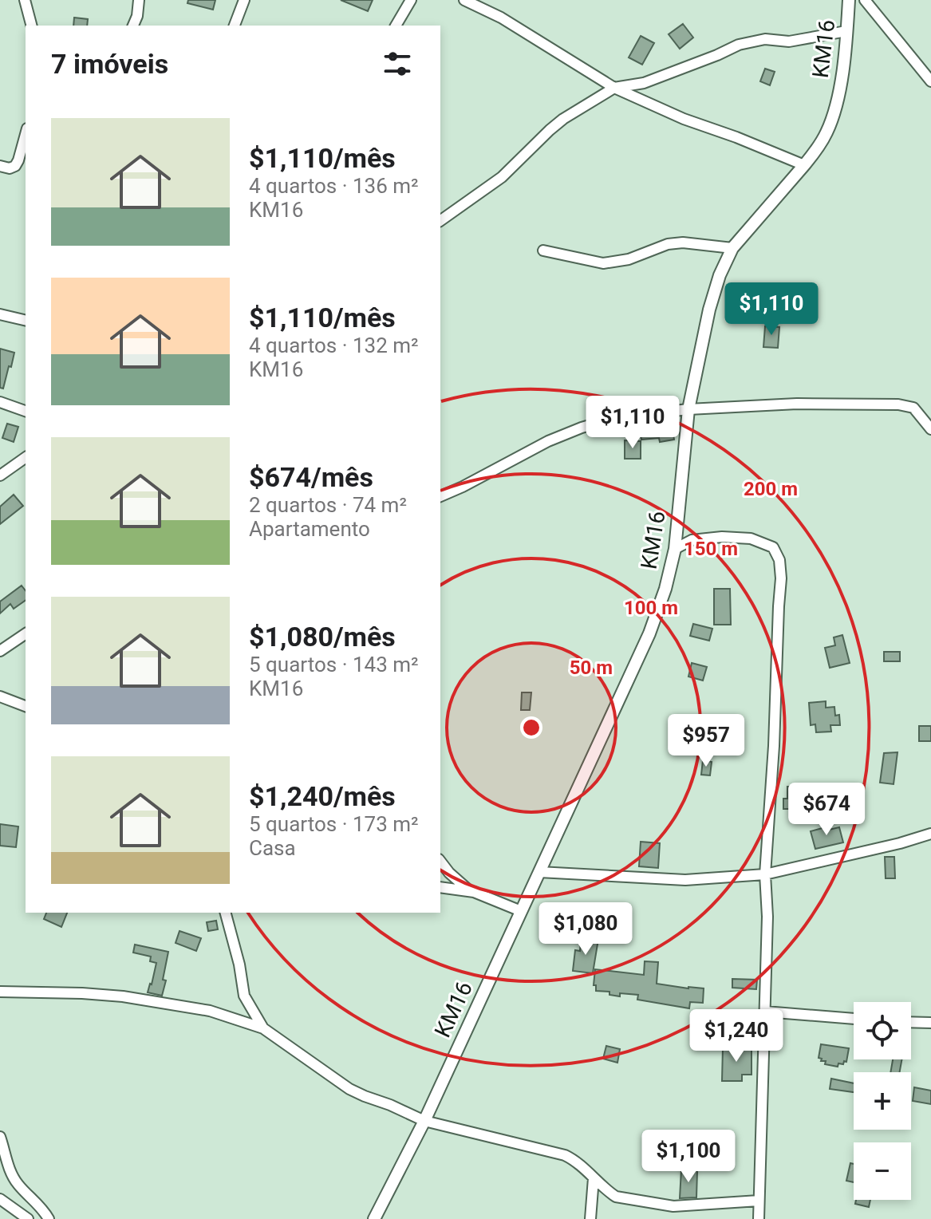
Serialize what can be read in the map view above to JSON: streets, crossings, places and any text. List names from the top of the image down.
{
  "streets": {
    "street": ["KM16"]
  },
  "page": {
    "heading": "7 imóveis",
    "list": [
      {
        "name": "$1,110/mês",
        "note": "4 quartos · 136 m² · KM16"
      },
      {
        "name": "$1,110/mês",
        "note": "4 quartos · 132 m² · KM16"
      },
      {
        "name": "$674/mês",
        "note": "2 quartos · 74 m² · Apartamento"
      },
      {
        "name": "$1,080/mês",
        "note": "5 quartos · 143 m² · KM16"
      },
      {
        "name": "$1,240/mês",
        "note": "5 quartos · 173 m² · Casa"
      }
    ],
    "price": [
      "$1,110",
      "$1,110",
      "$957",
      "$674",
      "$1,080",
      "$1,240",
      "$1,100"
    ],
    "map_buttons": ["+", "−"]
  },
  "rings": [
    "200 m",
    "150 m",
    "100 m",
    "50 m"
  ]
}
